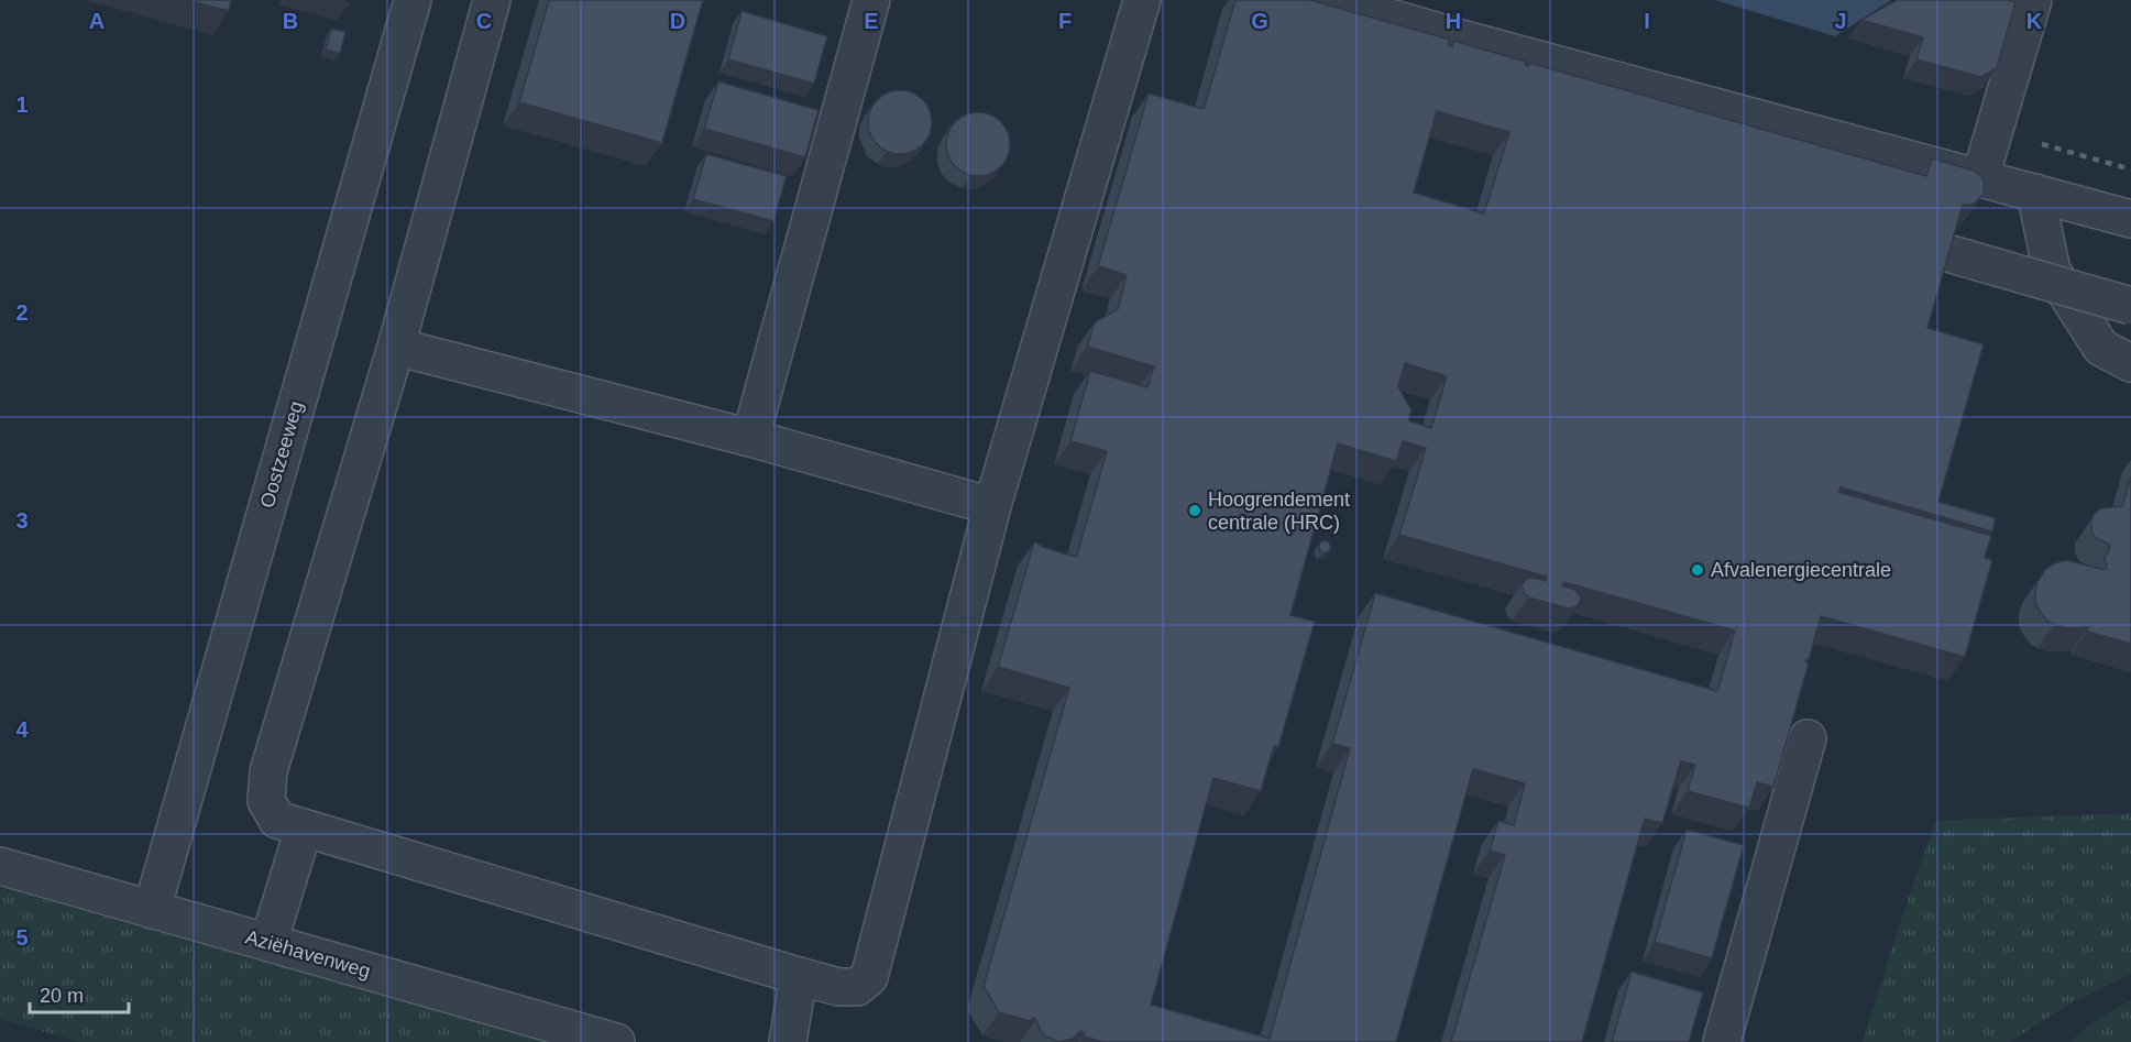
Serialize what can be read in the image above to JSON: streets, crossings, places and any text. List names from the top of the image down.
{
  "streets": {
    "street": ["Oostzeeweg", "Aziëhavenweg"]
  },
  "crossings": [
    ["Oostzeeweg", "Aziëhavenweg"]
  ],
  "places": ["Hoogrendement centrale (HRC)", "Afvalenergiecentrale"],
  "scale_bar": "20 m",
  "grid": {
    "columns": [
      "A",
      "B",
      "C",
      "D",
      "E",
      "F",
      "G",
      "H",
      "I",
      "J",
      "K"
    ],
    "rows": [
      "1",
      "2",
      "3",
      "4",
      "5"
    ]
  }
}
